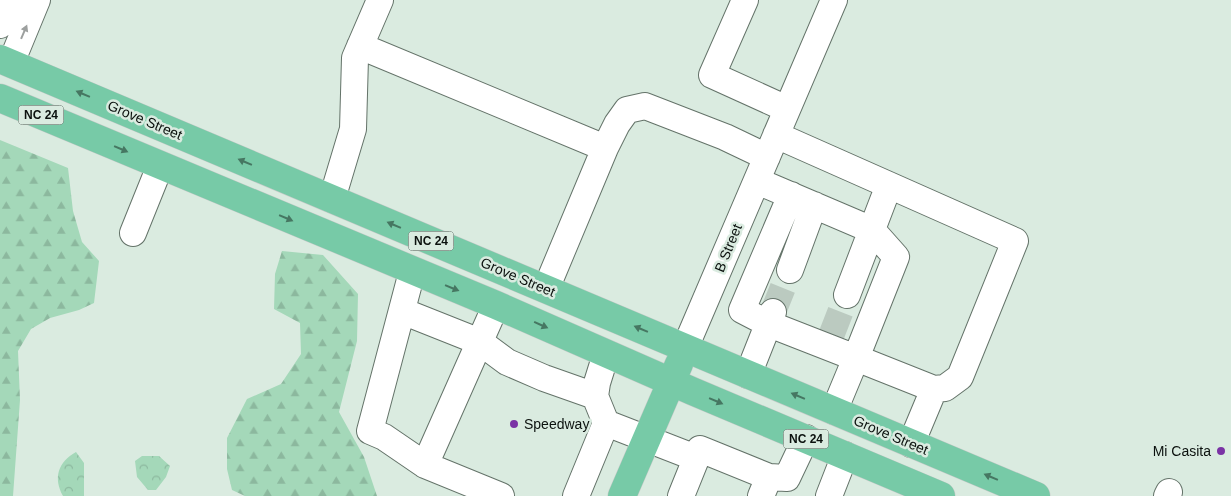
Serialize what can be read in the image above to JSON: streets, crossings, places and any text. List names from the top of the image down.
{
  "streets": {
    "main road": ["NC 24", "Grove Street", "B Street"]
  },
  "crossings": [
    ["NC 24", "B Street"],
    ["Grove Street", "B Street"]
  ],
  "places": ["Speedway", "Mi Casita"]
}
